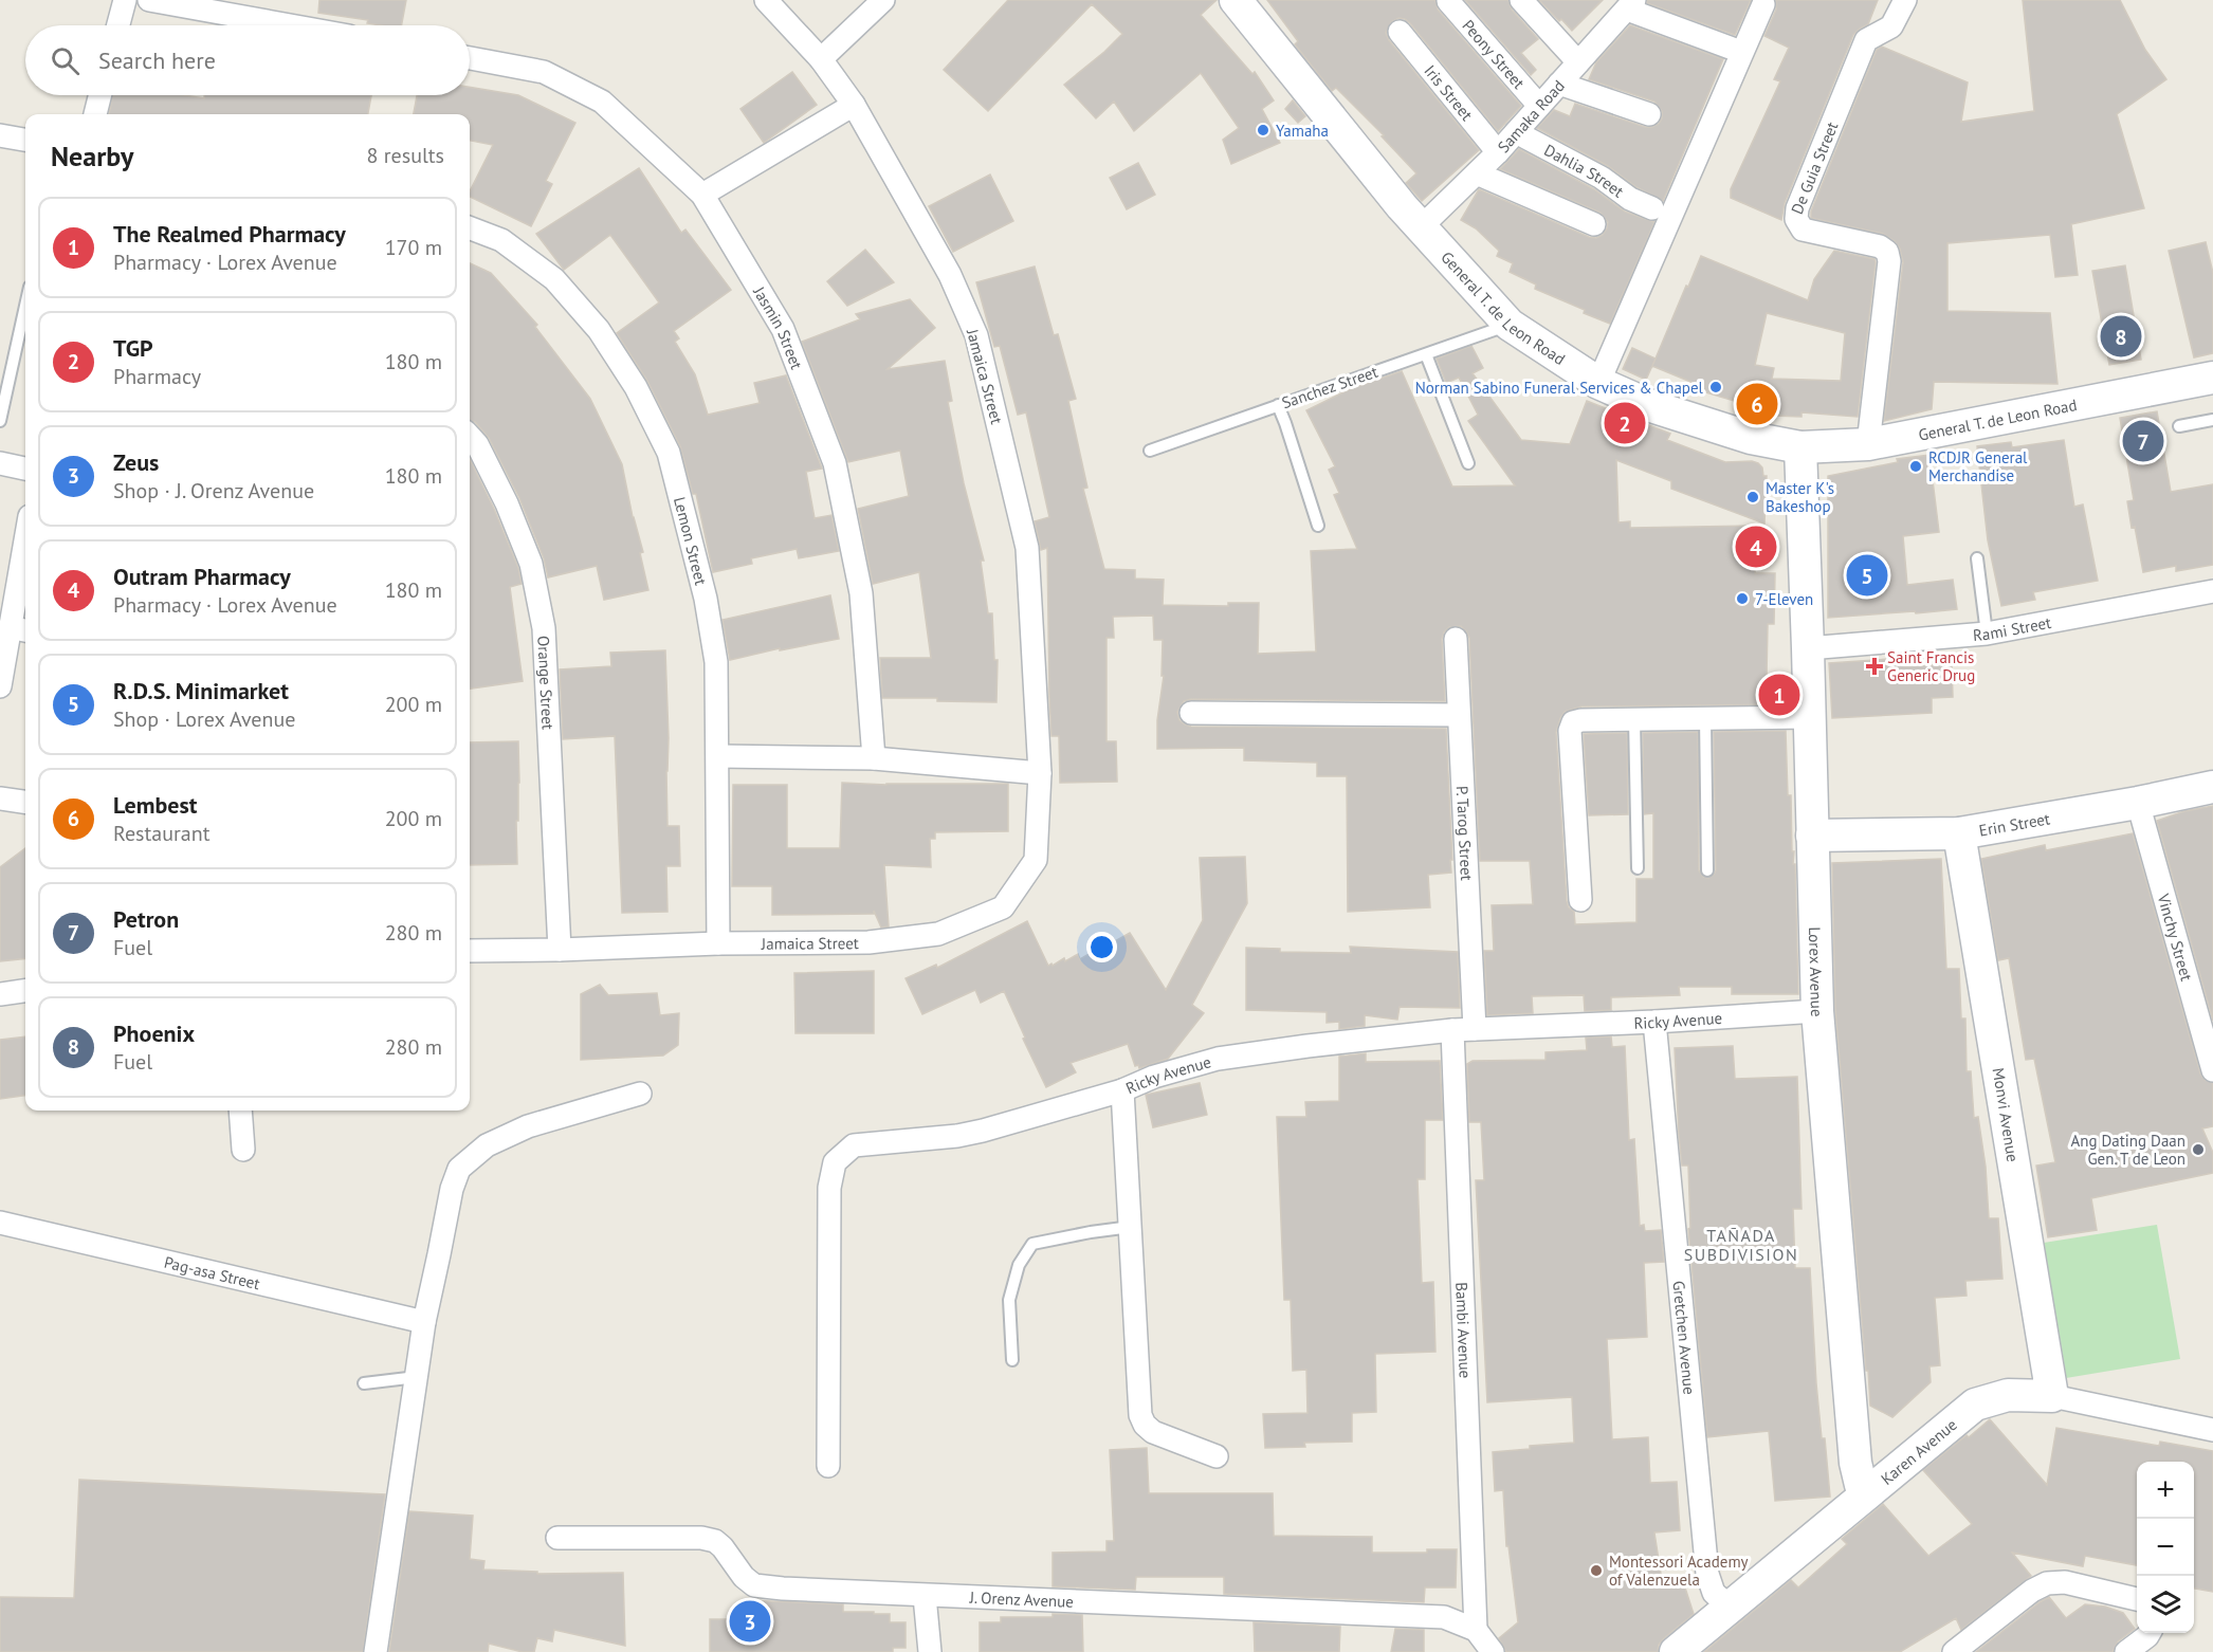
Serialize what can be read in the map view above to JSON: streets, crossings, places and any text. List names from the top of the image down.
{
  "streets": {
    "street": [
      "Peony Street",
      "Iris Street",
      "Samaka Road",
      "De Guia Street",
      "Dahlia Street",
      "General T. de Leon Road",
      "Jasmin Street",
      "Jamaica Street",
      "Lemon Street",
      "Rami Street",
      "Orange Street",
      "Erin Street",
      "P. Tarog Street",
      "Vinchy Street",
      "Lorex Avenue",
      "Ricky Avenue",
      "Monvi Avenue",
      "Pag-asa Street",
      "Bambi Avenue",
      "Gretchen Avenue",
      "Karen Avenue",
      "J. Orenz Avenue"
    ],
    "lane": ["Sanchez Street"]
  },
  "crossings": [
    ["Peony Street", "Samaka Road"],
    ["Iris Street", "Samaka Road"],
    ["Samaka Road", "Dahlia Street"],
    ["Samaka Road", "General T. de Leon Road"],
    ["De Guia Street", "General T. de Leon Road"],
    ["General T. de Leon Road", "Sanchez Street"],
    ["General T. de Leon Road", "Lorex Avenue"],
    ["Jamaica Street", "Lemon Street"],
    ["Jamaica Street", "Orange Street"],
    ["Rami Street", "Lorex Avenue"],
    ["Erin Street", "Vinchy Street"],
    ["Erin Street", "Lorex Avenue"],
    ["Erin Street", "Monvi Avenue"],
    ["P. Tarog Street", "Ricky Avenue"],
    ["P. Tarog Street", "Bambi Avenue"],
    ["Lorex Avenue", "Ricky Avenue"],
    ["Lorex Avenue", "Karen Avenue"],
    ["Ricky Avenue", "Bambi Avenue"],
    ["Ricky Avenue", "Gretchen Avenue"],
    ["Monvi Avenue", "Karen Avenue"],
    ["Bambi Avenue", "J. Orenz Avenue"],
    ["Gretchen Avenue", "Karen Avenue"]
  ],
  "districts": ["TAÑADA SUBDIVISION"],
  "places": {
    "other": [
      "Yamaha",
      "Norman Sabino Funeral Services & Chapel",
      "RCDJR General Merchandise",
      "Master K's Bakeshop",
      "7-Eleven",
      "Ang Dating Daan Gen. T de Leon",
      "Montessori Academy of Valenzuela"
    ],
    "health": ["Saint Francis Generic Drug"]
  },
  "page": {
    "search": "Search here",
    "heading": ["Nearby", "8 results"],
    "list": [
      {
        "mark": "1",
        "name": "The Realmed Pharmacy",
        "note": "Pharmacy · Lorex Avenue",
        "value": "170 m"
      },
      {
        "mark": "2",
        "name": "TGP",
        "note": "Pharmacy",
        "value": "180 m"
      },
      {
        "mark": "3",
        "name": "Zeus",
        "note": "Shop · J. Orenz Avenue",
        "value": "180 m"
      },
      {
        "mark": "4",
        "name": "Outram Pharmacy",
        "note": "Pharmacy · Lorex Avenue",
        "value": "180 m"
      },
      {
        "mark": "5",
        "name": "R.D.S. Minimarket",
        "note": "Shop · Lorex Avenue",
        "value": "200 m"
      },
      {
        "mark": "6",
        "name": "Lembest",
        "note": "Restaurant",
        "value": "200 m"
      },
      {
        "mark": "7",
        "name": "Petron",
        "note": "Fuel",
        "value": "280 m"
      },
      {
        "mark": "8",
        "name": "Phoenix",
        "note": "Fuel",
        "value": "280 m"
      }
    ],
    "pins": [
      "8",
      "6",
      "2",
      "7",
      "4",
      "5",
      "1",
      "3"
    ],
    "map_buttons": ["+", "−"]
  }
}
